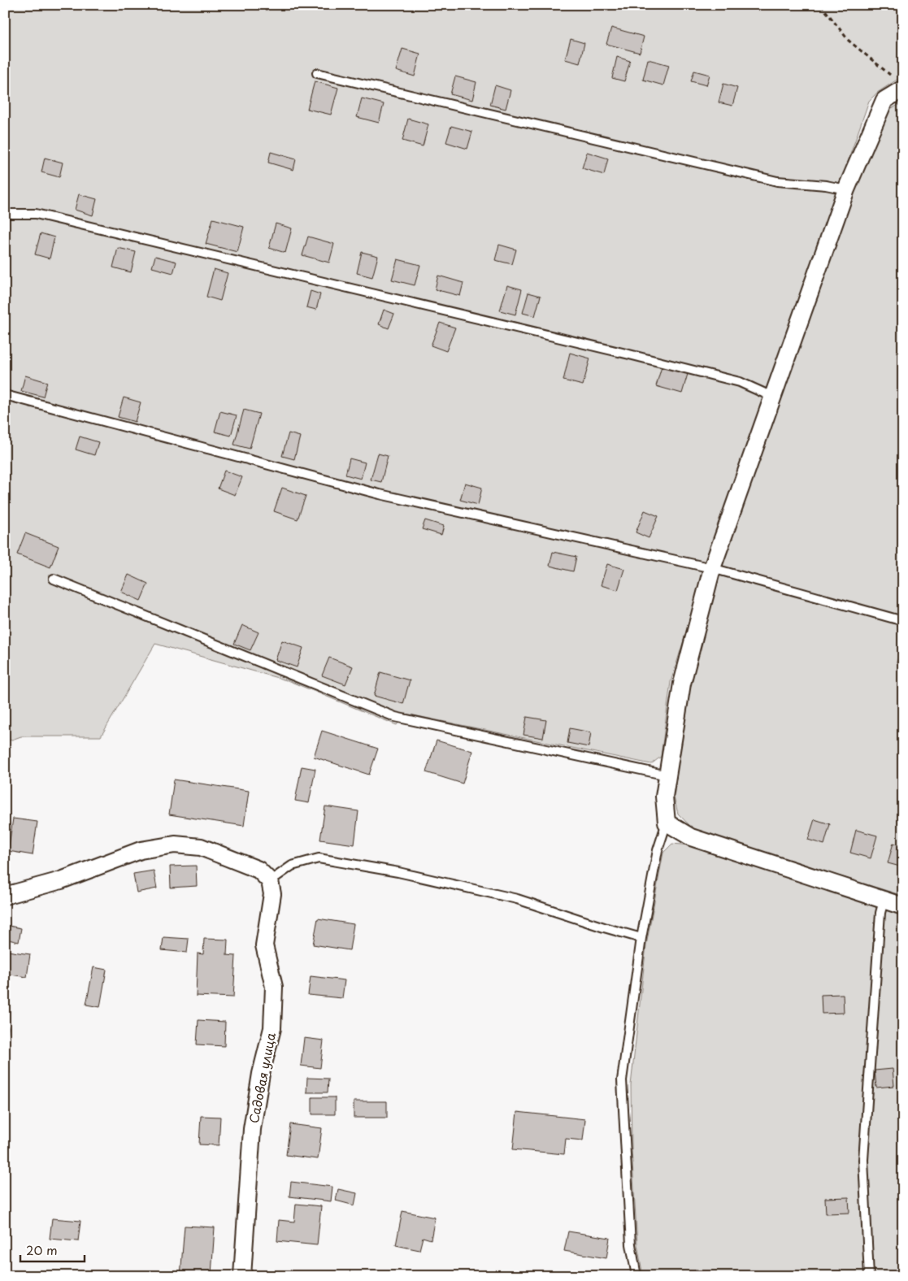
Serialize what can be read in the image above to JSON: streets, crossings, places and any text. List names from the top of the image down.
{
  "streets": {
    "street": ["Садовая улица"]
  },
  "scale_bar": "20 m"
}
